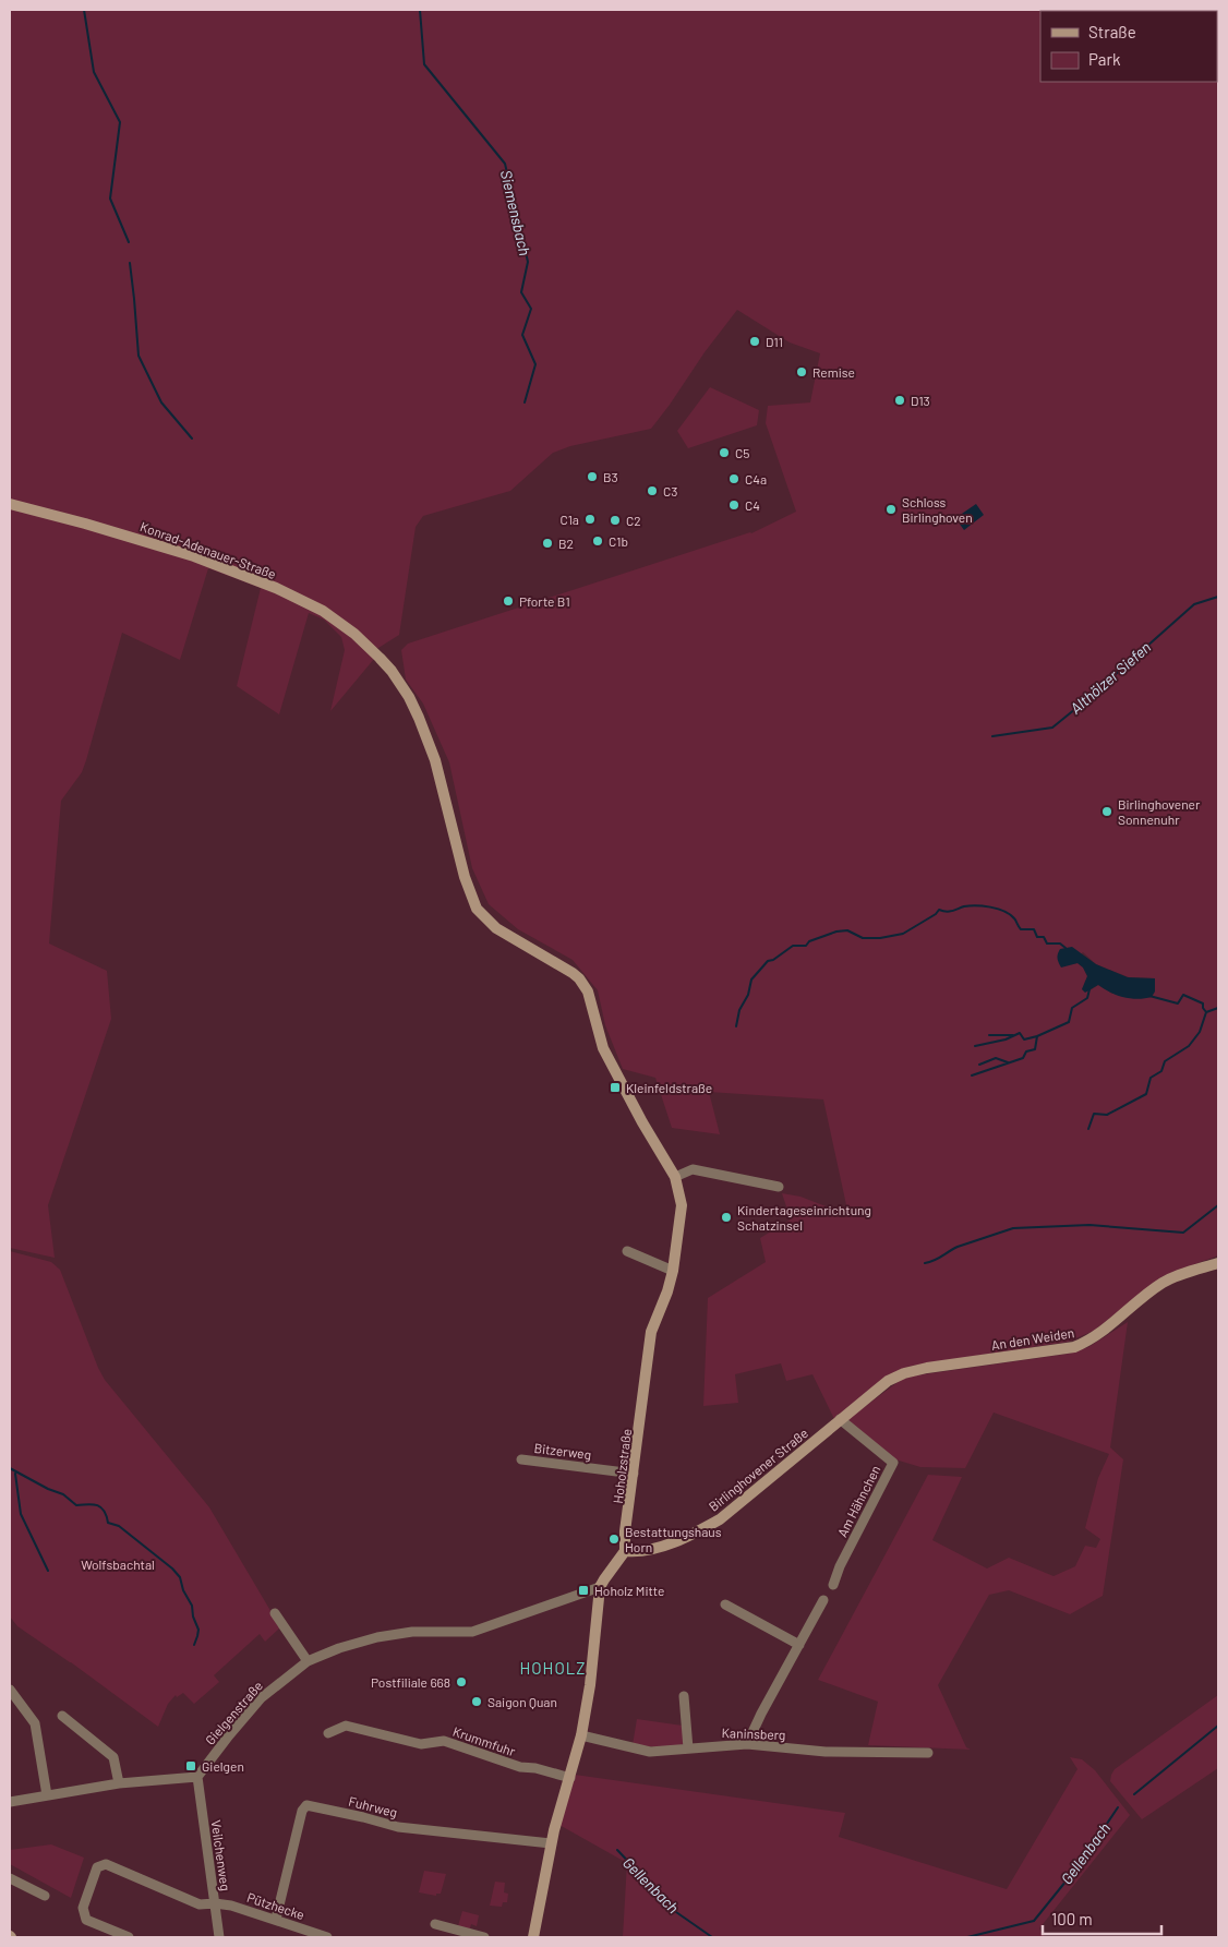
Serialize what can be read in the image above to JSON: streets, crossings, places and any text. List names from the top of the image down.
{
  "streets": {
    "street": [
      "Konrad-Adenauer-Straße",
      "An den Weiden",
      "Bitzerweg",
      "Hoholzstraße",
      "Birlinghovener Straße",
      "Am Hähnchen",
      "Gielgenstraße",
      "Kaninsberg",
      "Krummfuhr",
      "Fuhrweg",
      "Veilchenweg",
      "Pützhecke"
    ]
  },
  "crossings": [
    ["Konrad-Adenauer-Straße", "Hoholzstraße"],
    ["An den Weiden", "Birlinghovener Straße"],
    ["An den Weiden", "Am Hähnchen"],
    ["Bitzerweg", "Hoholzstraße"],
    ["Hoholzstraße", "Birlinghovener Straße"],
    ["Birlinghovener Straße", "Am Hähnchen"],
    ["Gielgenstraße", "Veilchenweg"],
    ["Fuhrweg", "Pützhecke"],
    ["Veilchenweg", "Pützhecke"]
  ],
  "districts": ["HOHOLZ"],
  "water": ["Siemensbach", "Althölzer Siefen", "Gellenbach"],
  "parks": ["Wolfsbachtal"],
  "places": {
    "other": [
      "D11",
      "Remise",
      "D13",
      "C5",
      "B3",
      "C4a",
      "C3",
      "C4",
      "Schloss Birlinghoven",
      "C1a",
      "C2",
      "C1b",
      "B2",
      "Pforte B1",
      "Birlinghovener Sonnenuhr",
      "Kindertageseinrichtung Schatzinsel",
      "Bestattungshaus Horn",
      "Postfiliale 668",
      "Saigon Quan"
    ],
    "transit": ["Kleinfeldstraße", "Hoholz Mitte", "Gielgen"]
  },
  "legend": ["Straße", "Park"],
  "scale_bar": "100 m"
}
